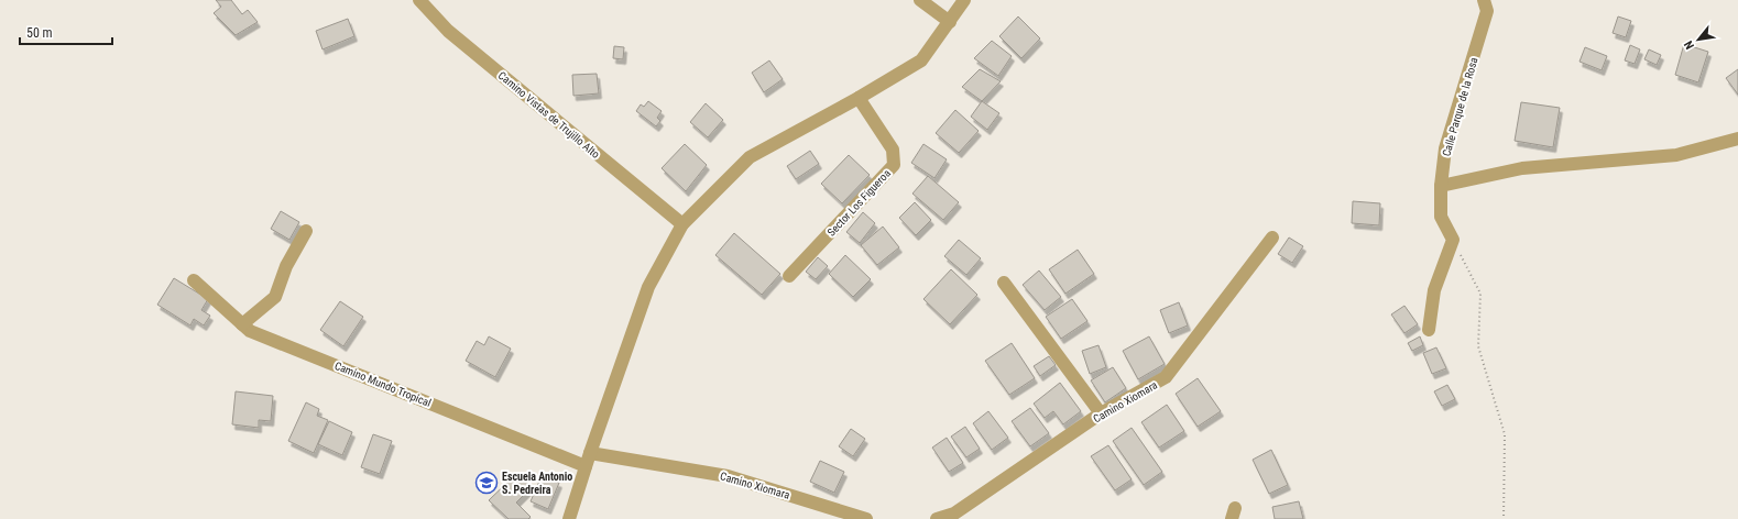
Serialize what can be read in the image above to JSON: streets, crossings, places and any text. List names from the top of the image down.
{
  "streets": {
    "street": [
      "Calle Parque de la Rosa",
      "Camino Vistas de Trujillo Alto",
      "Sector Los Figueroa",
      "Camino Mundo Tropical",
      "Camino Xiomara"
    ]
  },
  "places": {
    "school or university": ["Escuela Antonio S. Pedreira"]
  },
  "scale_bar": "50 m",
  "north": "bottom left"
}
